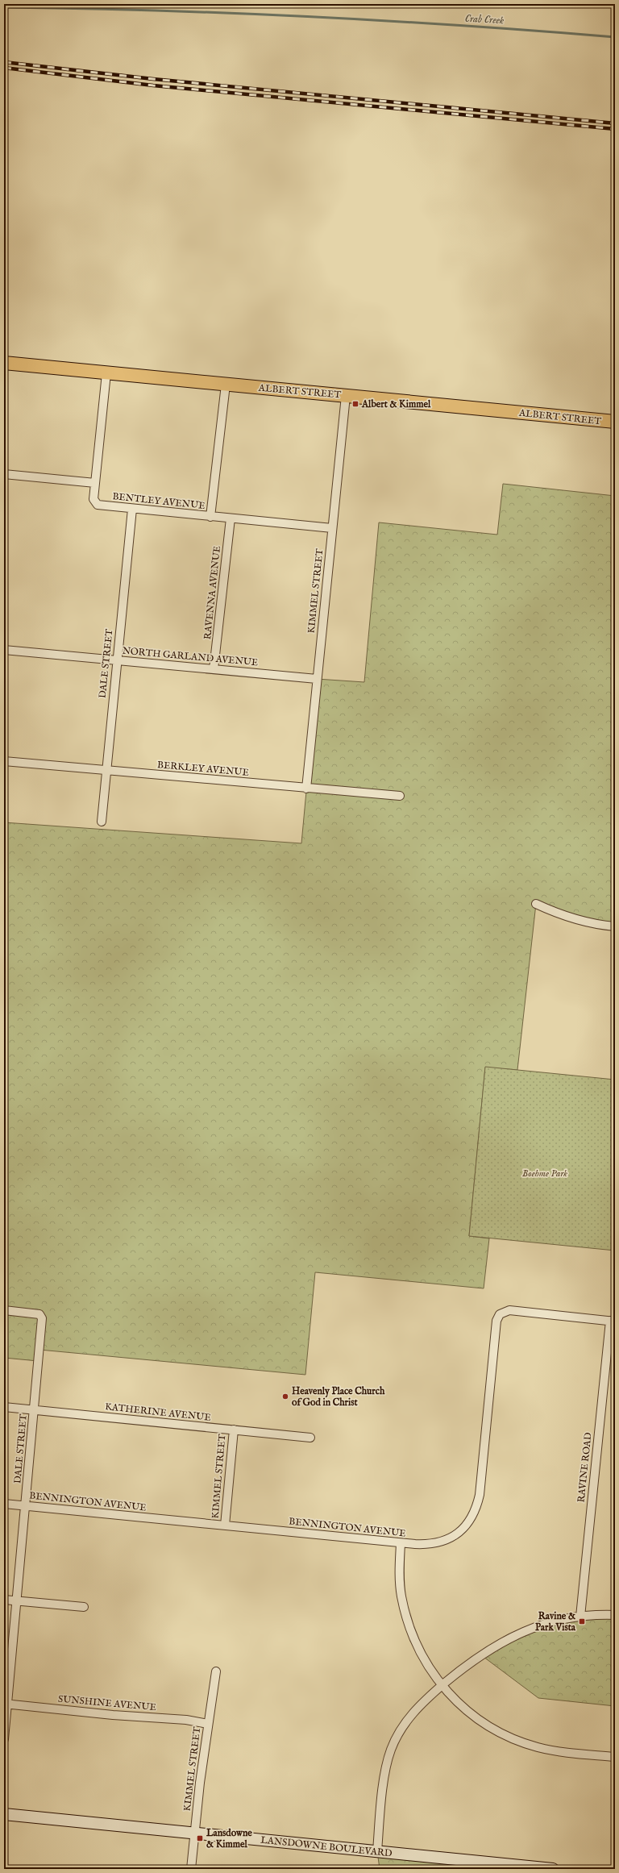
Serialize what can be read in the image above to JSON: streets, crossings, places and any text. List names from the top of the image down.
{
  "streets": {
    "main road": ["ALBERT STREET"],
    "street": [
      "BENTLEY AVENUE",
      "KIMMEL STREET",
      "RAVENNA AVENUE",
      "NORTH GARLAND AVENUE",
      "DALE STREET",
      "BERKLEY AVENUE",
      "KATHERINE AVENUE",
      "RAVINE ROAD",
      "BENNINGTON AVENUE",
      "SUNSHINE AVENUE",
      "LANSDOWNE BOULEVARD"
    ]
  },
  "crossings": [
    ["ALBERT STREET", "KIMMEL STREET"],
    ["BENTLEY AVENUE", "KIMMEL STREET"],
    ["BENTLEY AVENUE", "RAVENNA AVENUE"],
    ["BENTLEY AVENUE", "DALE STREET"],
    ["KIMMEL STREET", "NORTH GARLAND AVENUE"],
    ["KIMMEL STREET", "BERKLEY AVENUE"],
    ["KIMMEL STREET", "KATHERINE AVENUE"],
    ["KIMMEL STREET", "BENNINGTON AVENUE"],
    ["KIMMEL STREET", "SUNSHINE AVENUE"],
    ["KIMMEL STREET", "LANSDOWNE BOULEVARD"],
    ["RAVENNA AVENUE", "NORTH GARLAND AVENUE"],
    ["NORTH GARLAND AVENUE", "DALE STREET"],
    ["DALE STREET", "BERKLEY AVENUE"],
    ["DALE STREET", "KATHERINE AVENUE"],
    ["DALE STREET", "BENNINGTON AVENUE"],
    ["DALE STREET", "SUNSHINE AVENUE"],
    ["RAVINE ROAD", "BENNINGTON AVENUE"]
  ],
  "water": ["Crab Creek"],
  "parks": ["Boehme Park"],
  "places": {
    "transit": ["Albert & Kimmel", "Ravine & Park Vista", "Lansdowne & Kimmel"],
    "other": ["Heavenly Place Church of God in Christ"]
  }
}
